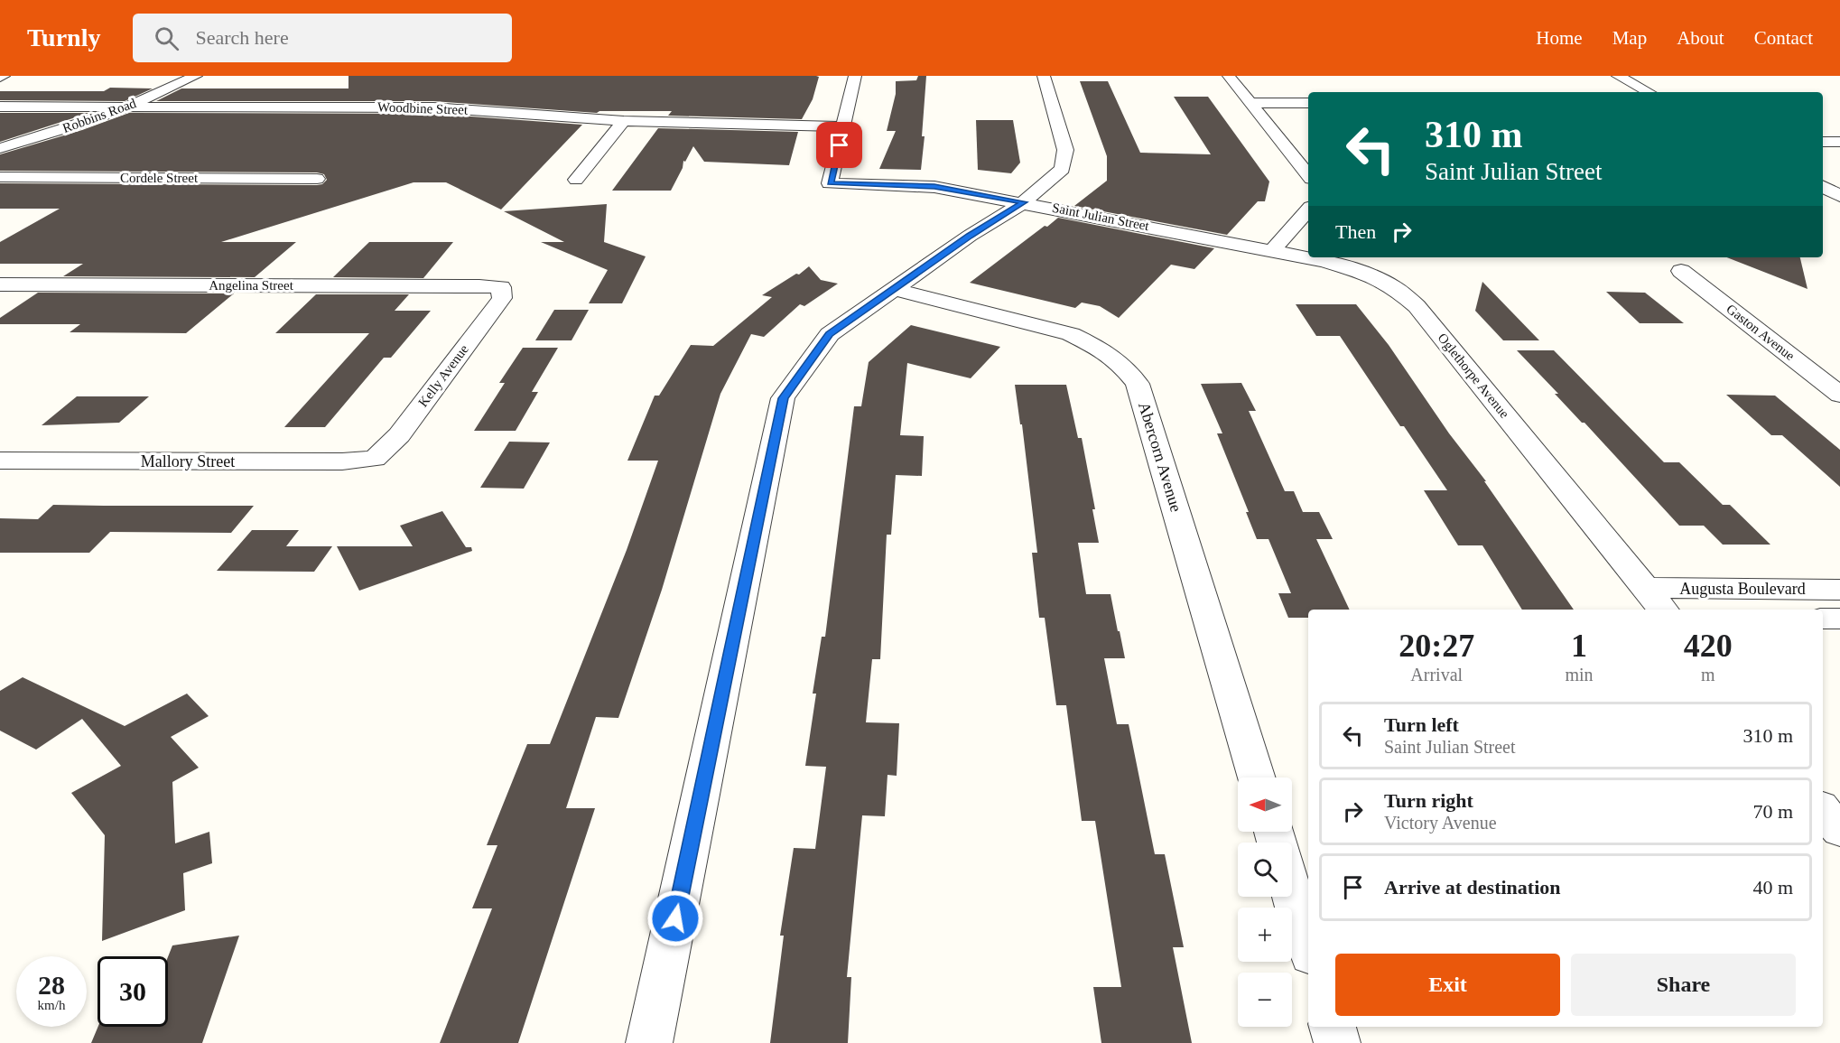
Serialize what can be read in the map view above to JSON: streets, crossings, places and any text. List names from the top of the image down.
{
  "streets": {
    "street": [
      "Woodbine Street",
      "Robbins Road",
      "Cordele Street",
      "Saint Julian Street",
      "Angelina Street",
      "Gaston Avenue",
      "Kelly Avenue",
      "Oglethorpe Avenue",
      "Abercorn Avenue",
      "Mallory Street",
      "Augusta Boulevard"
    ]
  },
  "crossings": [
    ["Woodbine Street", "Robbins Road"],
    ["Woodbine Street", "Saint Julian Street"],
    ["Saint Julian Street", "Oglethorpe Avenue"],
    ["Angelina Street", "Kelly Avenue"],
    ["Kelly Avenue", "Mallory Street"],
    ["Oglethorpe Avenue", "Augusta Boulevard"]
  ],
  "north": "left",
  "page": {
    "header": "Turnly",
    "search": "Search here",
    "nav": [
      "Home",
      "Map",
      "About",
      "Contact"
    ],
    "turn": ["310 m", "Saint Julian Street"],
    "then": "Then",
    "eta": [
      "20:27",
      "Arrival",
      "1",
      "min",
      "420",
      "m"
    ],
    "list": [
      {
        "name": "Turn left",
        "note": "Saint Julian Street",
        "value": "310 m"
      },
      {
        "name": "Turn right",
        "note": "Victory Avenue",
        "value": "70 m"
      },
      {
        "name": "Arrive at destination",
        "value": "40 m"
      }
    ],
    "map_buttons": ["+", "−"],
    "buttons": ["Exit", "Share"],
    "speed": "28 km/h",
    "limit": "30"
  }
}
